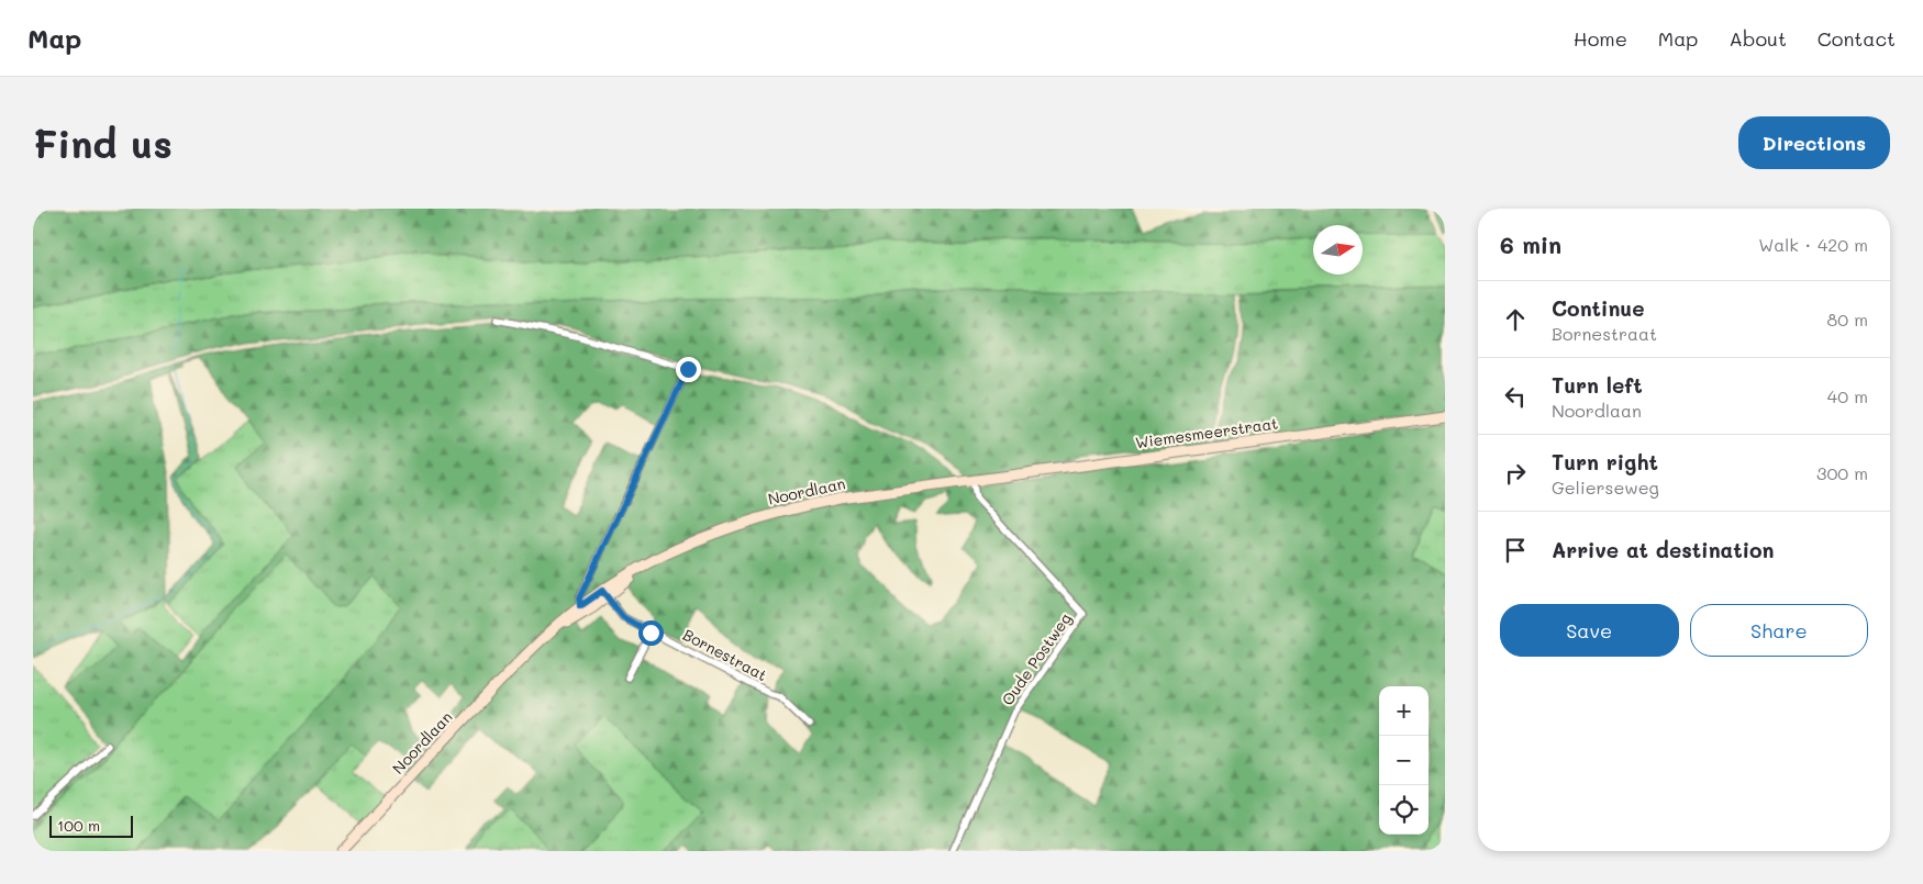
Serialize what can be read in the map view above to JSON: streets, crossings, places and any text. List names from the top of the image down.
{
  "streets": {
    "main road": ["Wiemesmeerstraat", "Noordlaan"],
    "street": ["Bornestraat", "Oude Postweg"]
  },
  "crossings": [
    ["Wiemesmeerstraat", "Noordlaan"],
    ["Wiemesmeerstraat", "Oude Postweg"],
    ["Noordlaan", "Bornestraat"],
    ["Noordlaan", "Oude Postweg"]
  ],
  "scale_bar": "100 m",
  "north": "right",
  "page": {
    "header": "Map",
    "nav": [
      "Home",
      "Map",
      "About",
      "Contact"
    ],
    "buttons": [
      "Directions",
      ["Save", "Share"]
    ],
    "title": "Find us",
    "heading": ["6 min", "Walk · 420 m"],
    "list": [
      ["Continue", "Bornestraat", "80 m"],
      ["Turn left", "Noordlaan", "40 m"],
      ["Turn right", "Gelierseweg", "300 m"],
      "Arrive at destination"
    ],
    "map_buttons": ["+", "−"],
    "scale": "100 m"
  }
}
